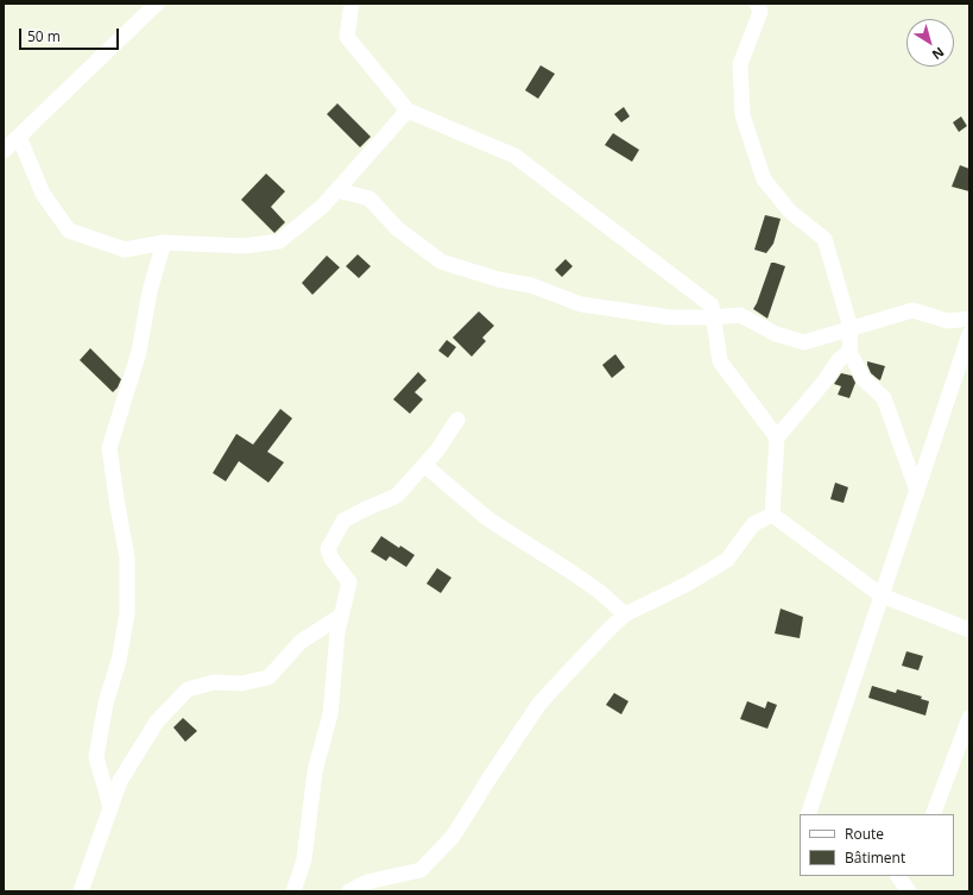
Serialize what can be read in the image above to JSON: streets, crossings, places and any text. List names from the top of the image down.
{
  "legend": ["Route", "Bâtiment"],
  "scale_bar": "50 m",
  "north": "bottom right"
}
